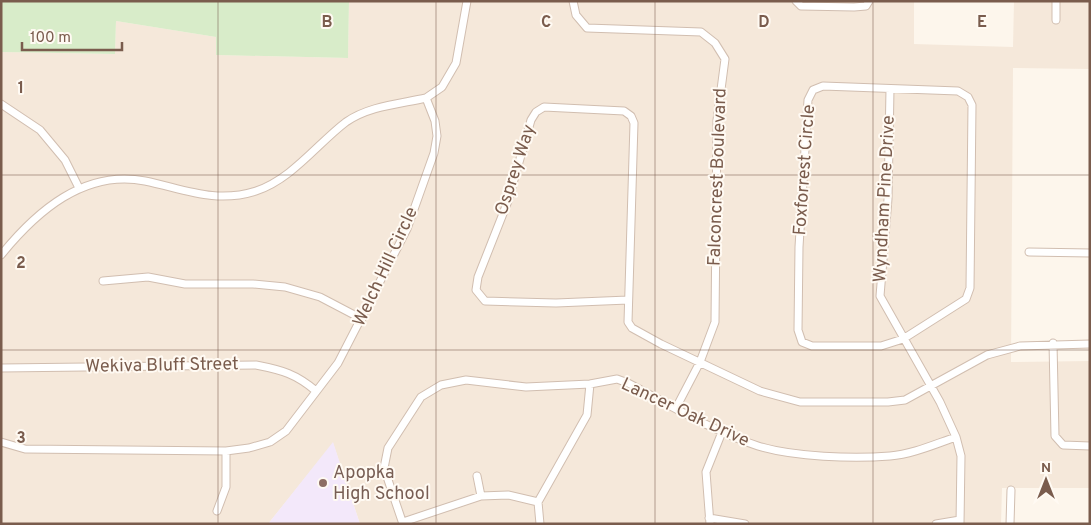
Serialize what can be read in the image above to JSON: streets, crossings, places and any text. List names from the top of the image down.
{
  "streets": {
    "street": [
      "Osprey Way",
      "Foxforrest Circle",
      "Falconcrest Boulevard",
      "Wyndham Pine Drive",
      "Welch Hill Circle",
      "Wekiva Bluff Street",
      "Lancer Oak Drive"
    ]
  },
  "crossings": [
    ["Osprey Way", "Falconcrest Boulevard"],
    ["Foxforrest Circle", "Wyndham Pine Drive"],
    ["Falconcrest Boulevard", "Lancer Oak Drive"],
    ["Wyndham Pine Drive", "Lancer Oak Drive"],
    ["Welch Hill Circle", "Wekiva Bluff Street"]
  ],
  "places": ["Apopka High School"],
  "scale_bar": "100 m",
  "north": "top",
  "grid": {
    "columns": [
      "B",
      "C",
      "D",
      "E"
    ],
    "rows": ["1", "2", "3"]
  }
}
